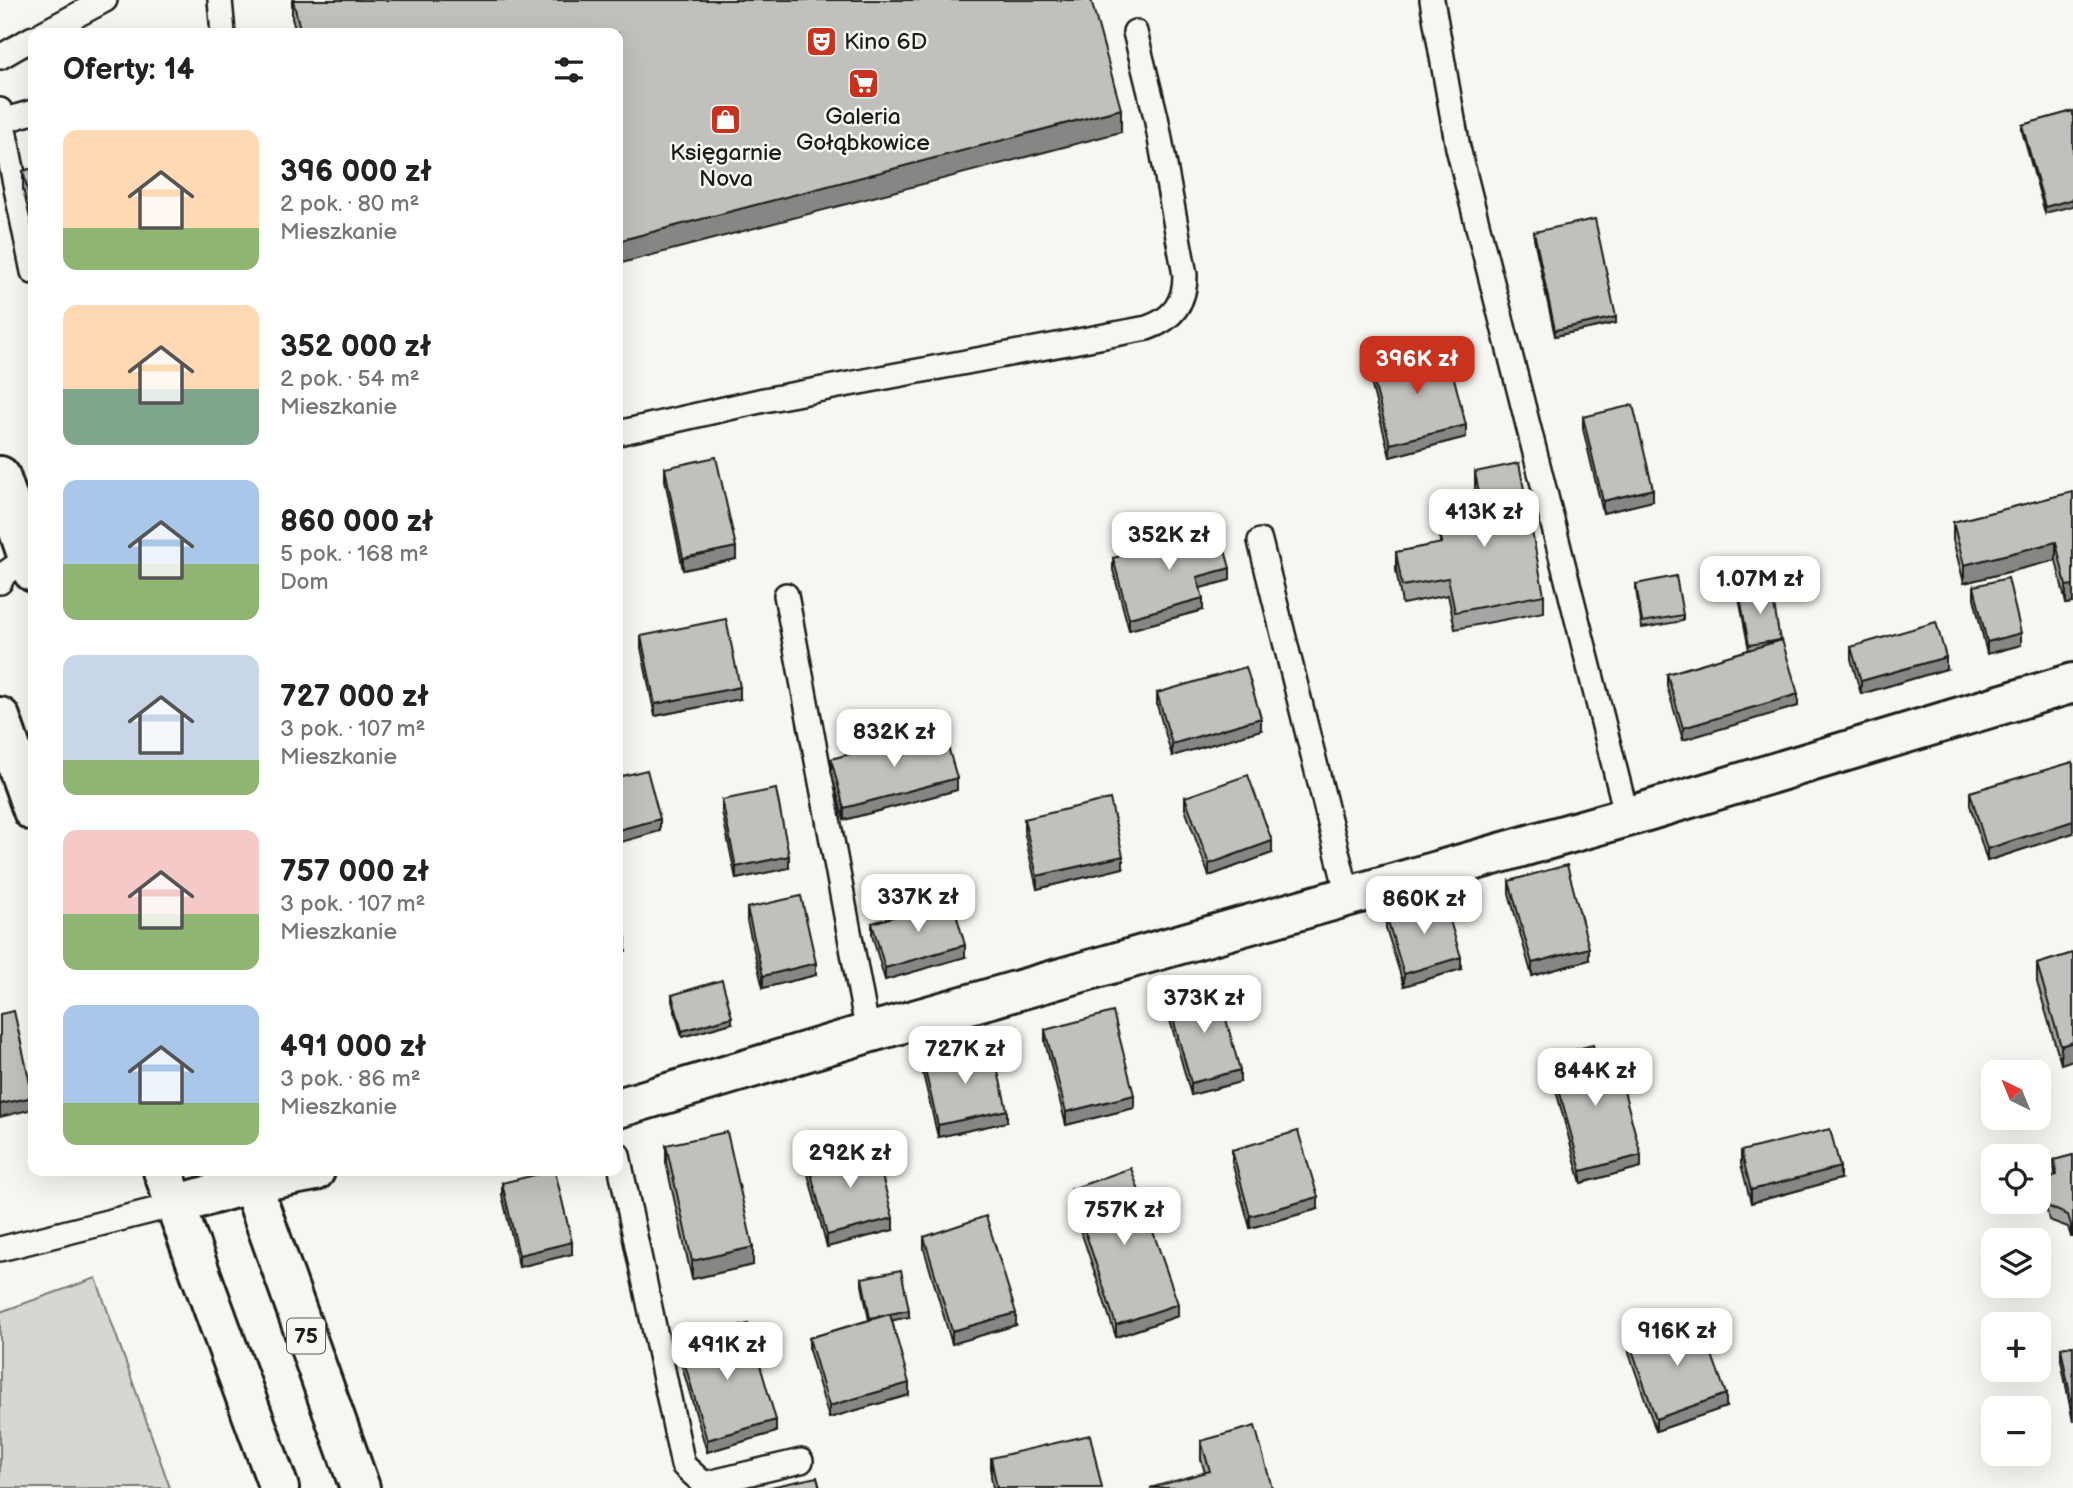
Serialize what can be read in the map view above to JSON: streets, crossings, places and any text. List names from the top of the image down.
{
  "streets": {
    "street": ["75"]
  },
  "places": {
    "theatre": ["Kino 6D"],
    "supermarket": ["Galeria Gołąbkowice"],
    "shop": ["Księgarnie Nova"]
  },
  "north": "top left",
  "page": {
    "heading": "Oferty: 14",
    "list": [
      {
        "name": "396 000 zł",
        "note": "2 pok. · 80 m² · Mieszkanie"
      },
      {
        "name": "352 000 zł",
        "note": "2 pok. · 54 m² · Mieszkanie"
      },
      {
        "name": "860 000 zł",
        "note": "5 pok. · 168 m² · Dom"
      },
      {
        "name": "727 000 zł",
        "note": "3 pok. · 107 m² · Mieszkanie"
      },
      {
        "name": "757 000 zł",
        "note": "3 pok. · 107 m² · Mieszkanie"
      },
      {
        "name": "491 000 zł",
        "note": "3 pok. · 86 m² · Mieszkanie"
      }
    ],
    "price": [
      "396K zł",
      "413K zł",
      "352K zł",
      "1.07M zł",
      "832K zł",
      "337K zł",
      "860K zł",
      "373K zł",
      "727K zł",
      "844K zł",
      "292K zł",
      "757K zł",
      "916K zł",
      "491K zł"
    ],
    "map_buttons": ["+", "−"]
  }
}
